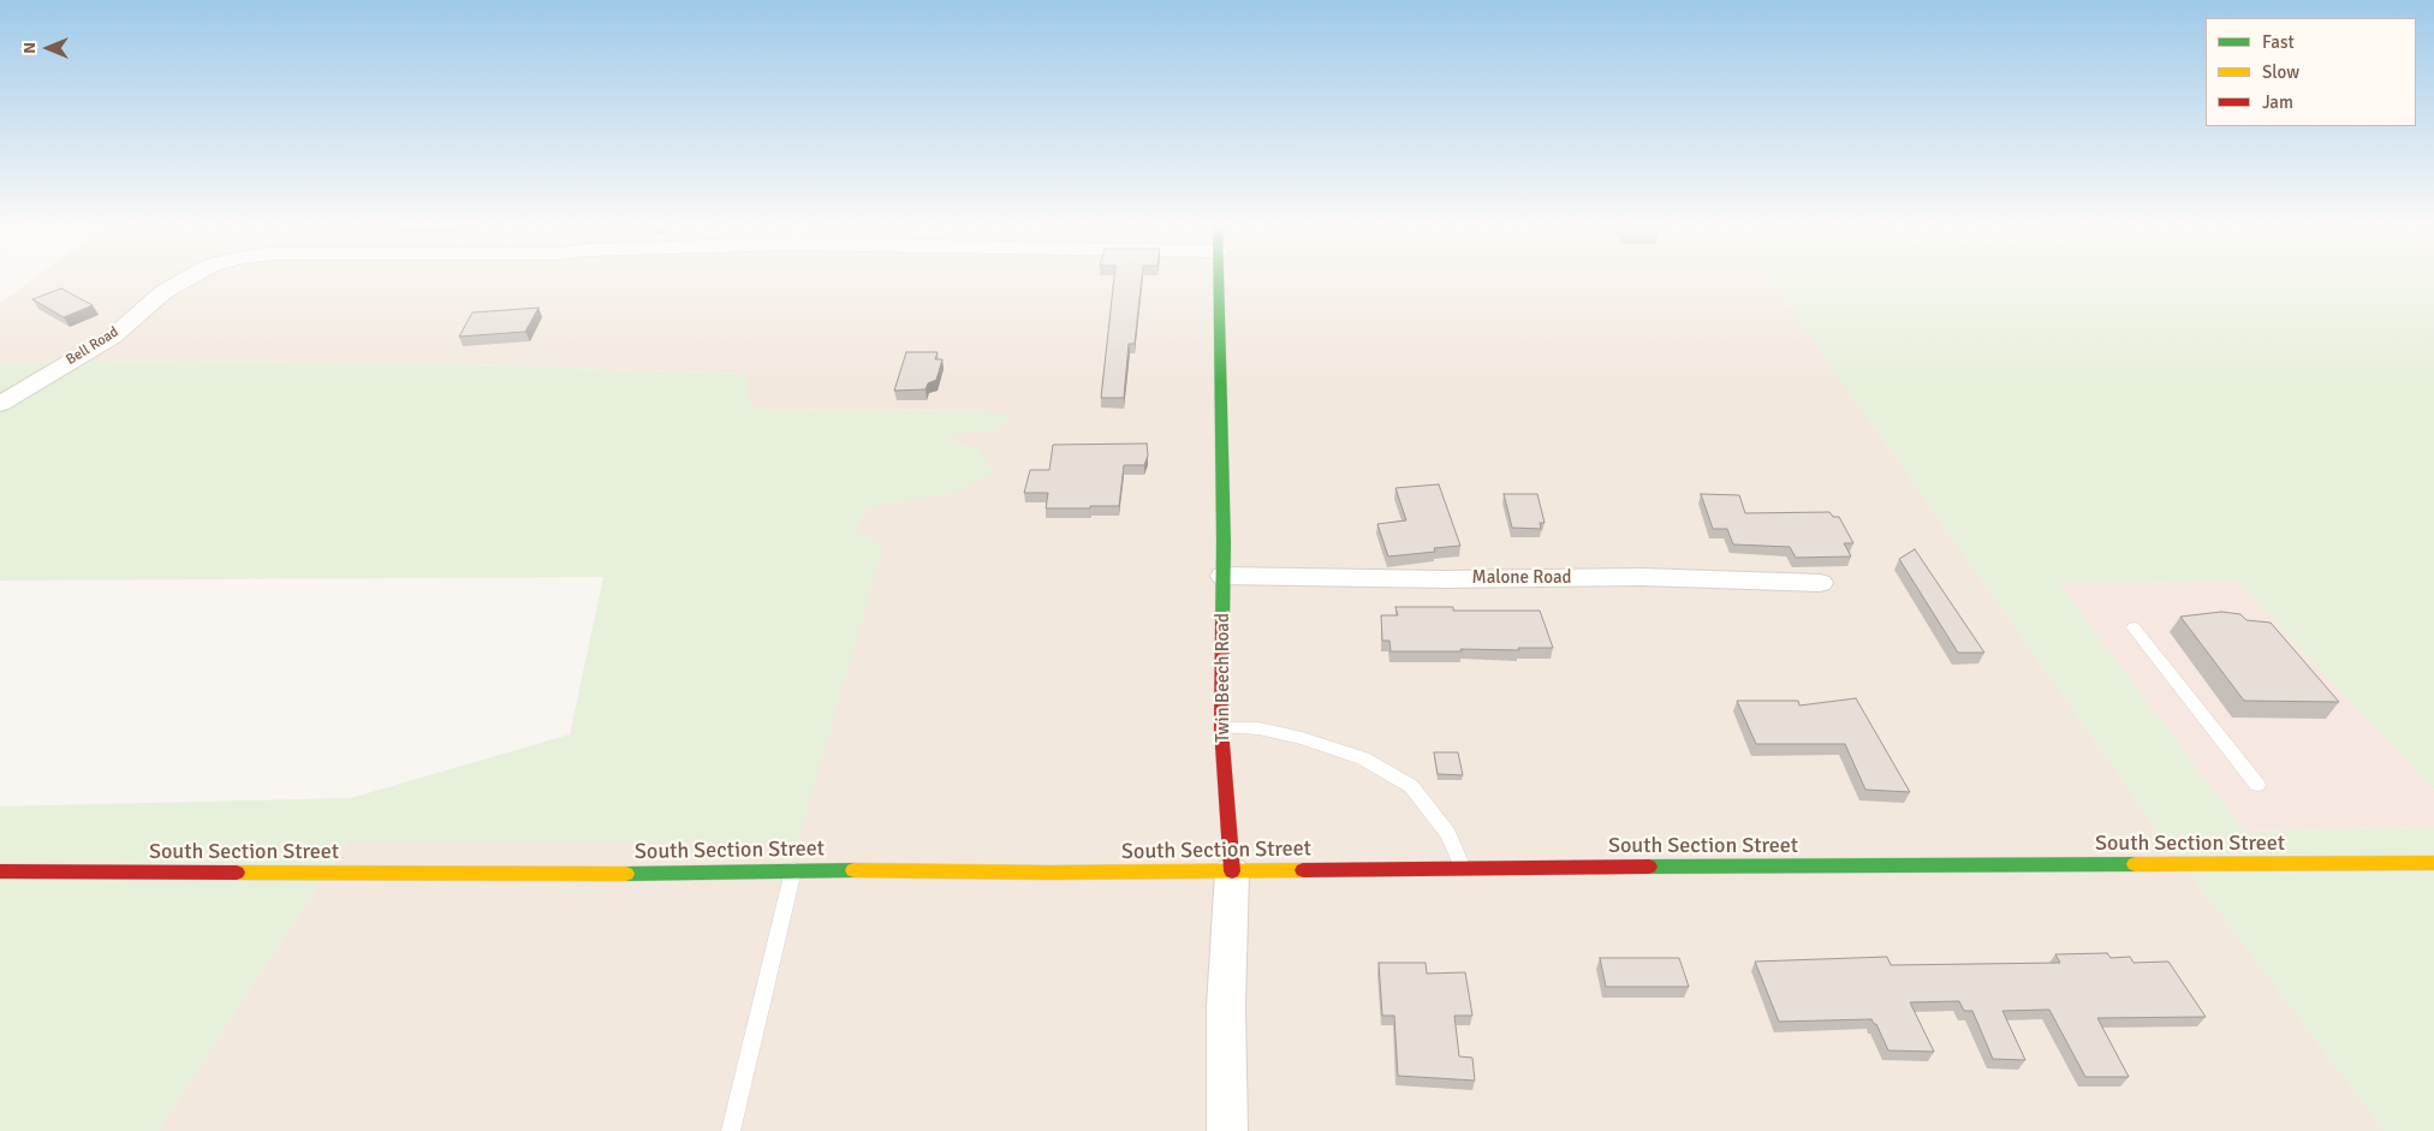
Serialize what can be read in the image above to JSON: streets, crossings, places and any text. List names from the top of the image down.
{
  "streets": {
    "street": [
      "Bell Road",
      "Malone Road",
      "Twin Beech Road",
      "South Section Street"
    ]
  },
  "crossings": [
    ["Malone Road", "Twin Beech Road"],
    ["Twin Beech Road", "South Section Street"]
  ],
  "legend": ["Fast", "Slow", "Jam"],
  "north": "left"
}
